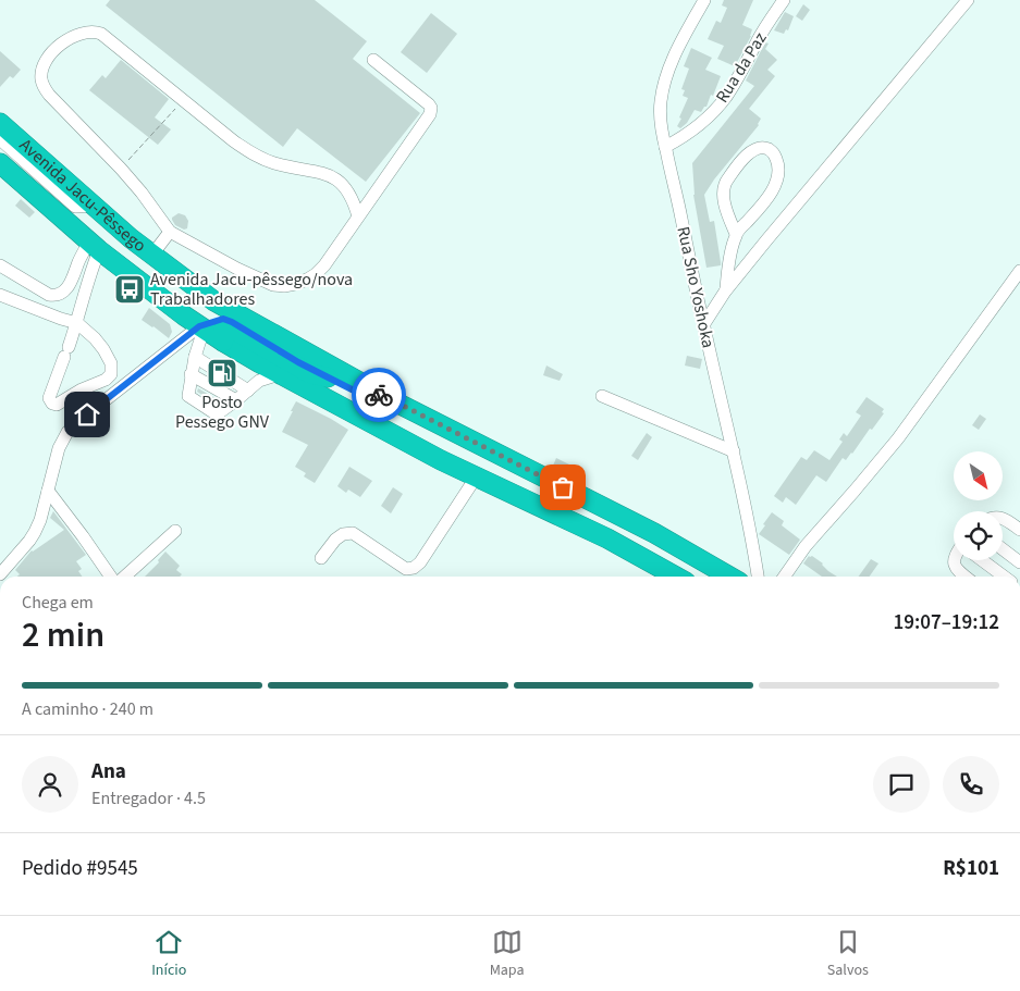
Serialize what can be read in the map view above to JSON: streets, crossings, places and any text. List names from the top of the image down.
{
  "streets": {
    "highway": ["Avenida Jacu-Pêssego"],
    "street": ["Rua da Paz", "Rua Sho Yoshoka"]
  },
  "crossings": [
    ["Rua da Paz", "Rua Sho Yoshoka"]
  ],
  "places": {
    "bus stop": ["Avenida Jacu-pêssego/nova Trabalhadores"],
    "fuel station": ["Posto Pessego GNV"]
  },
  "north": "bottom right",
  "page": {
    "heading": ["2 min", "Chega em", "19:07–19:12"],
    "panel": [
      "Ana",
      "Entregador · 4.5",
      "Pedido #9545",
      "R$101"
    ],
    "bar": "A caminho · 240 m",
    "tabs": ["Início", "Mapa", "Salvos"]
  }
}
